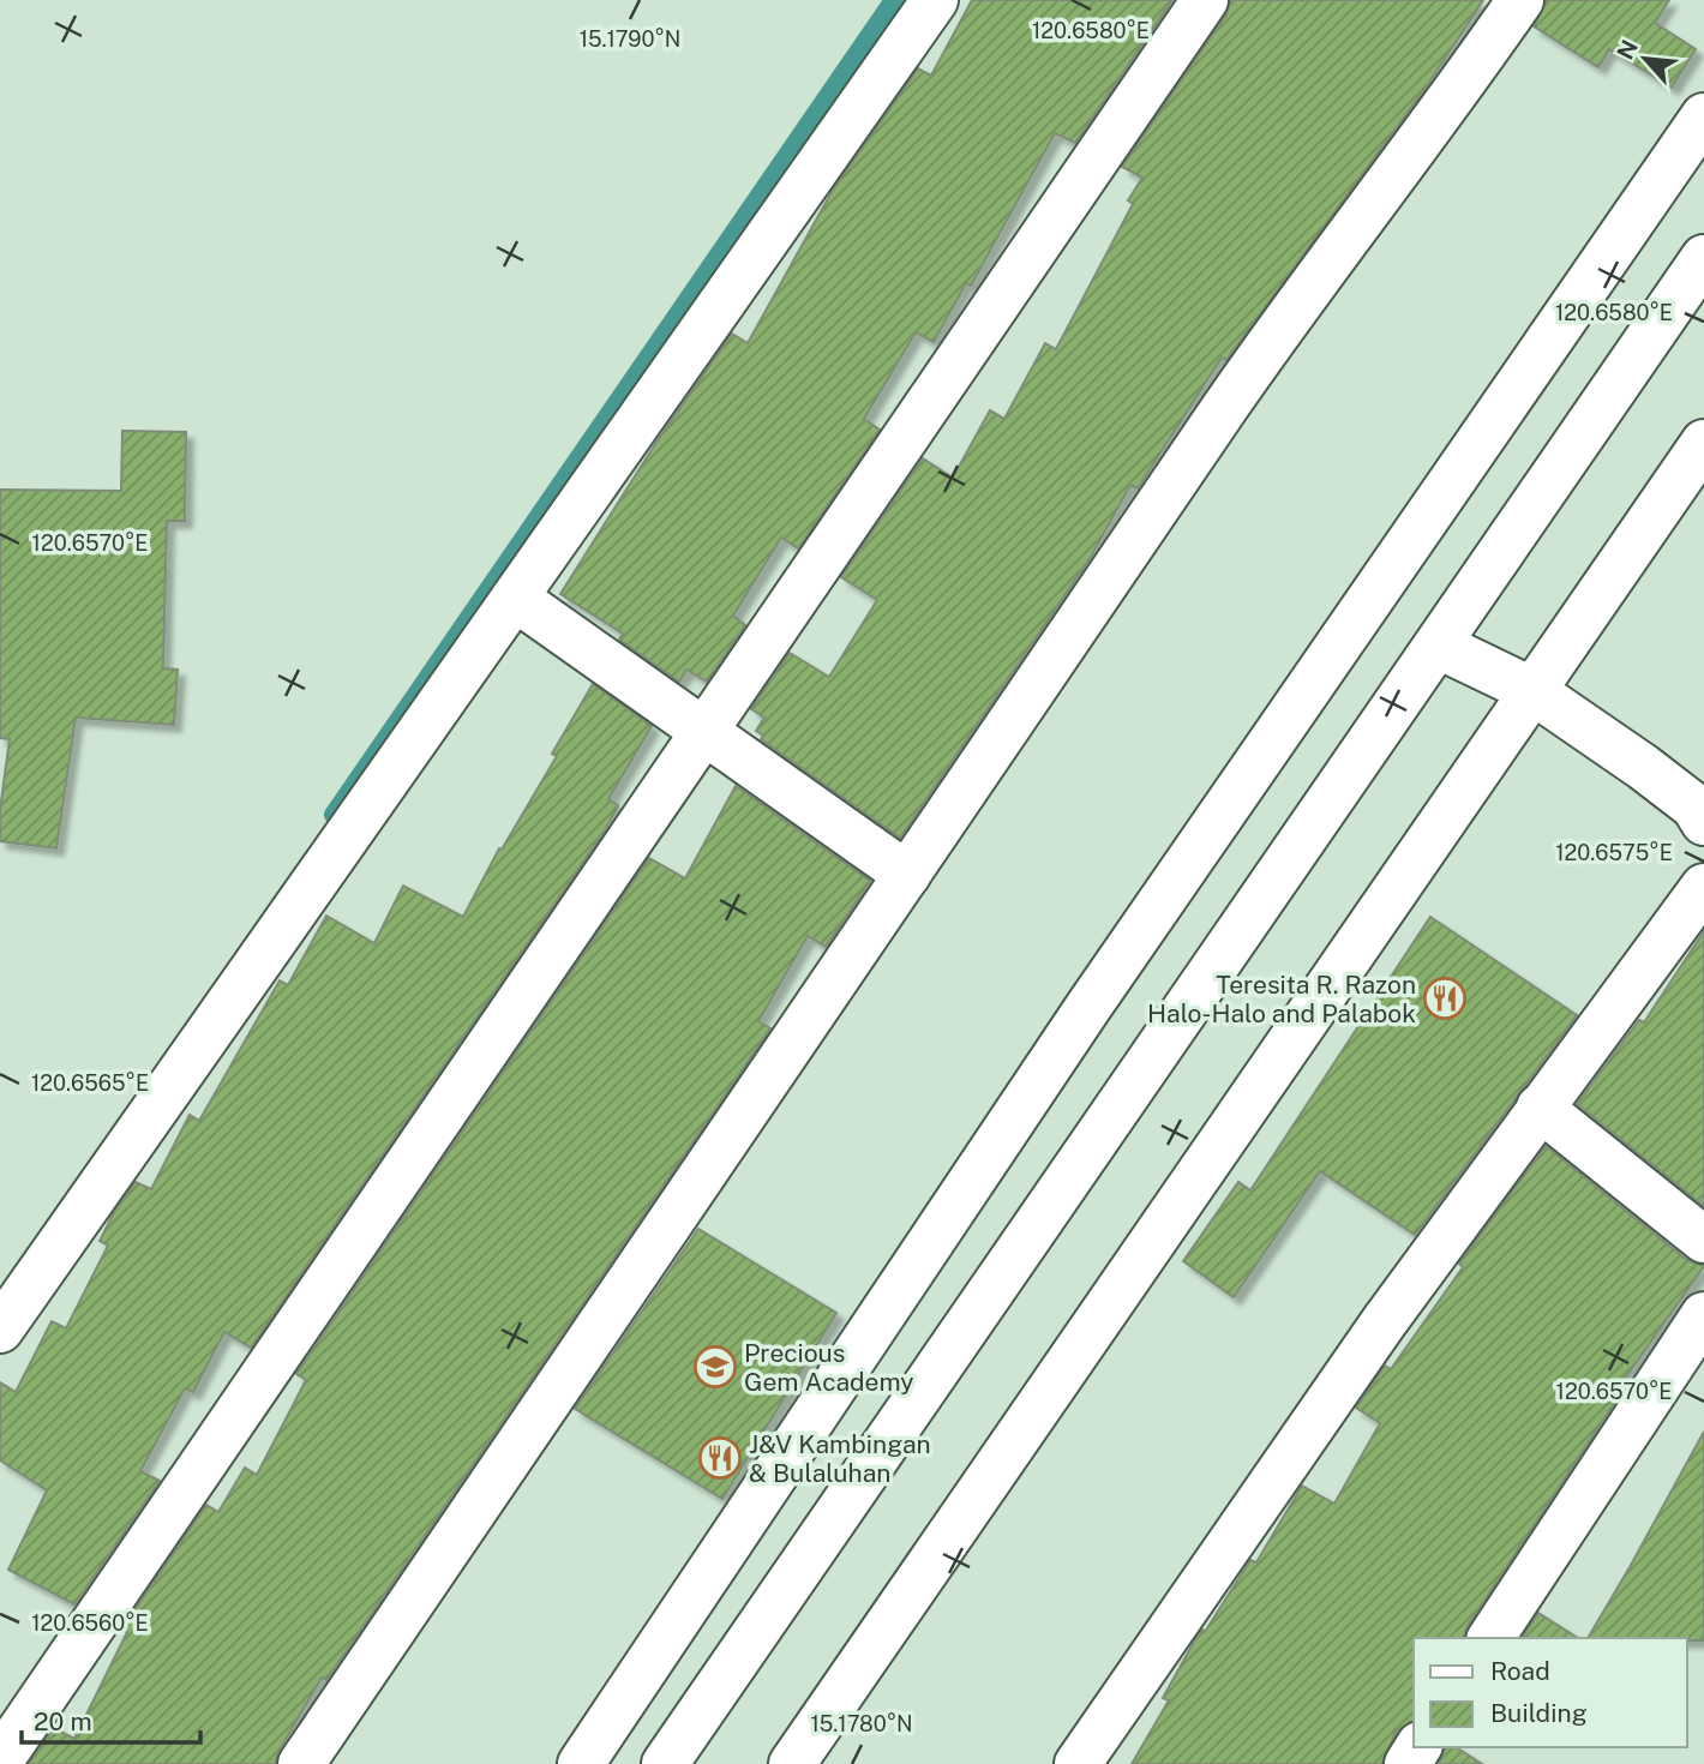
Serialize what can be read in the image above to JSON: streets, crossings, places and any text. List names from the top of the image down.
{
  "places": {
    "restaurant": ["Teresita R. Razon Halo-Halo and Palabok", "J&V Kambingan & Bulaluhan"],
    "school or university": ["Precious Gem Academy"]
  },
  "legend": ["Road", "Building"],
  "scale_bar": "20 m",
  "north": "top left",
  "coordinates": [
    "120.6580°E",
    "15.1790°N",
    "120.6570°E",
    "120.6575°E",
    "120.6565°E",
    "120.6560°E",
    "15.1780°N"
  ]
}
